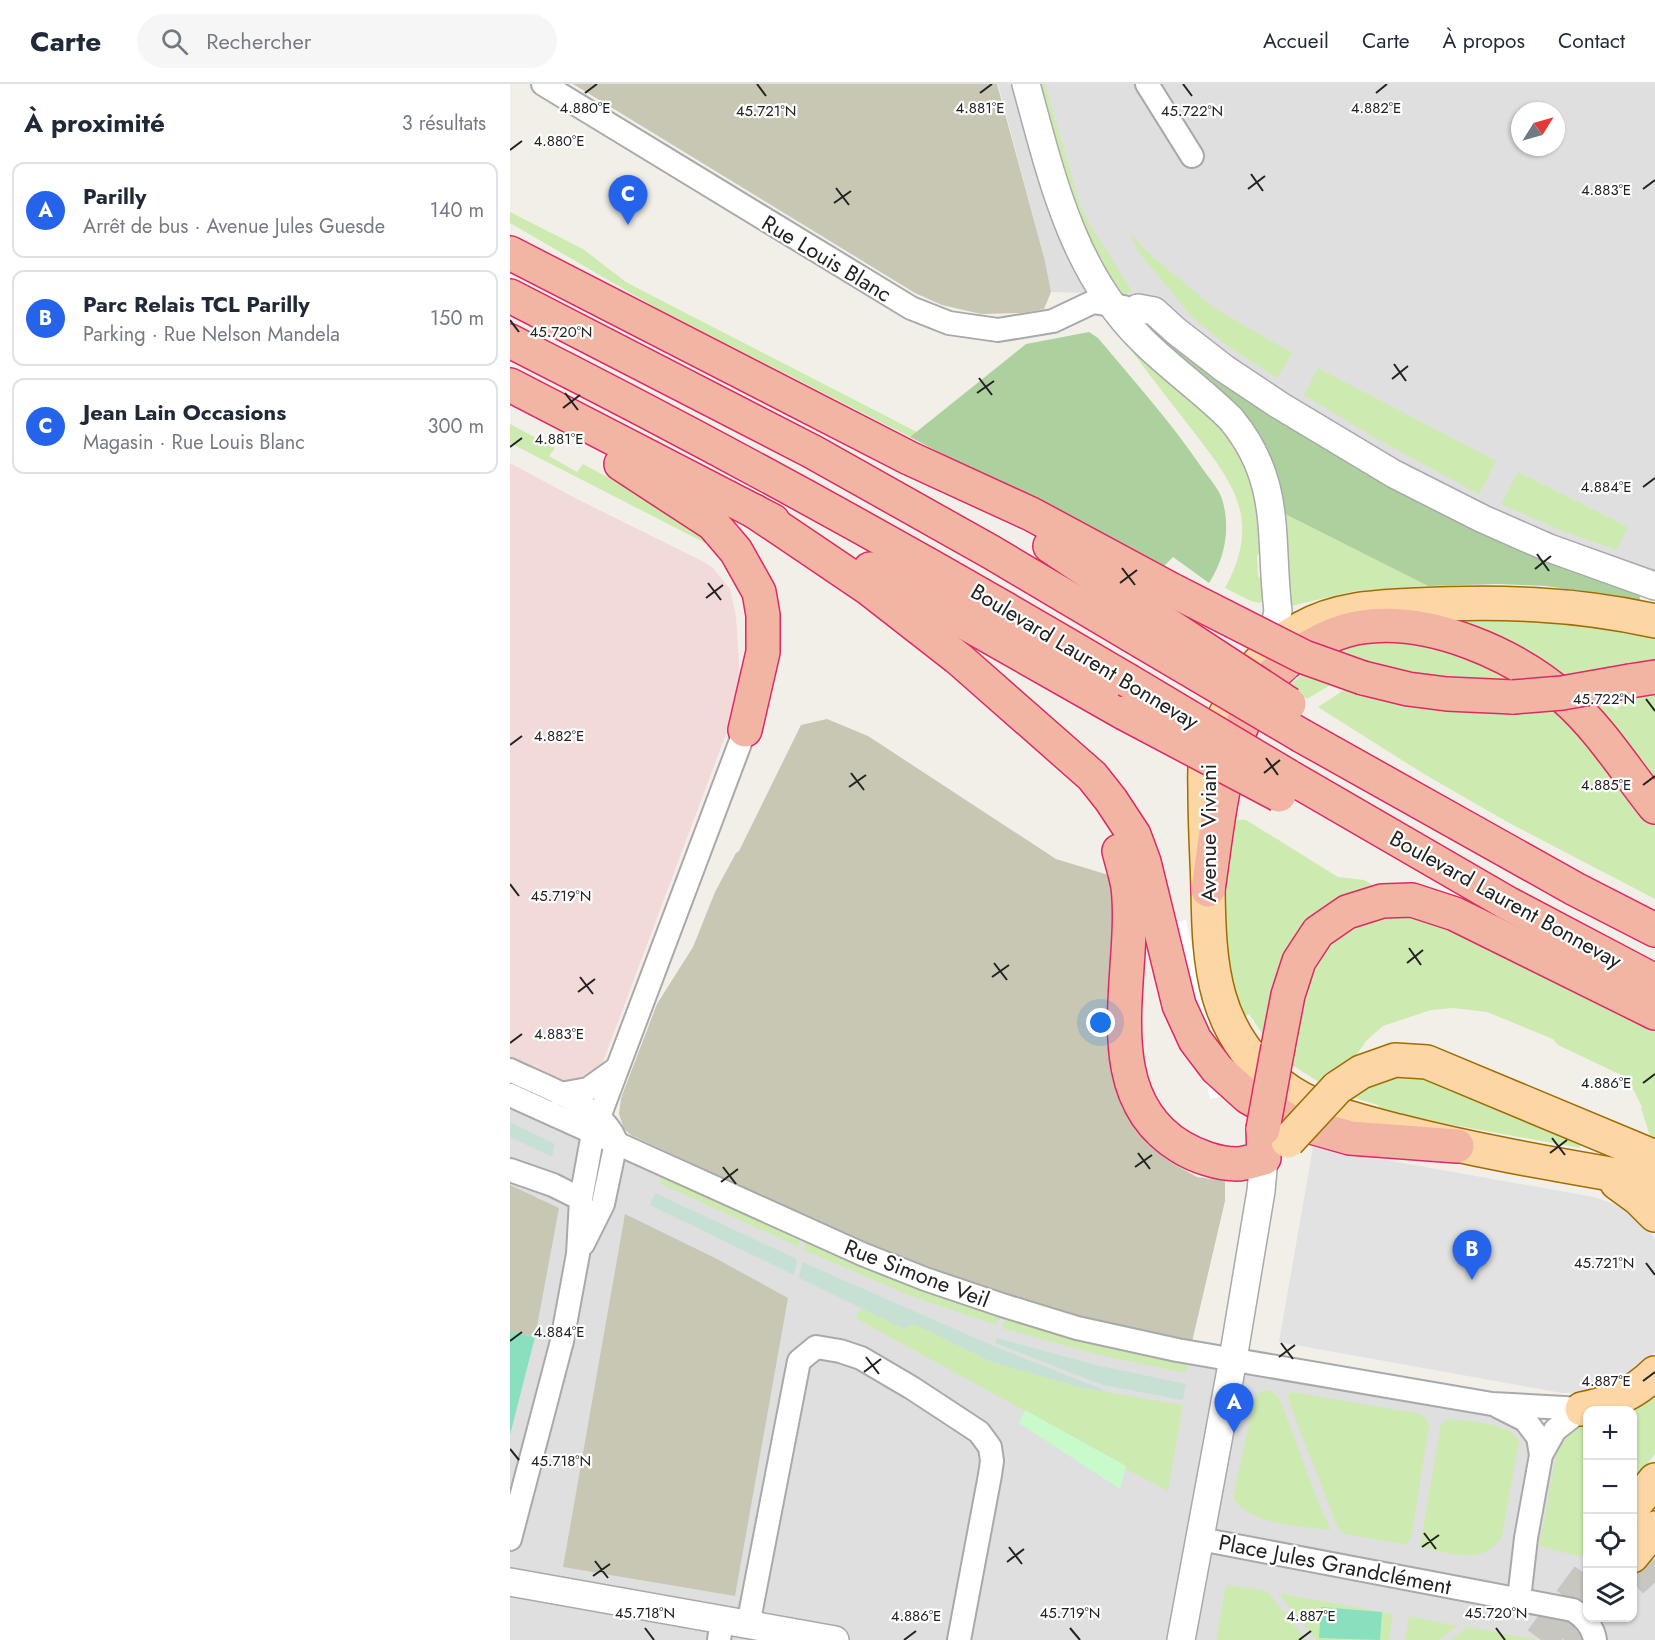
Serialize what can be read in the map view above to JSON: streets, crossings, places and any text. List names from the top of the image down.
{
  "streets": {
    "highway": ["Boulevard Laurent Bonnevay"],
    "main road": ["Avenue Viviani"],
    "street": ["Rue Louis Blanc", "Rue Simone Veil", "Place Jules Grandclément"]
  },
  "crossings": [
    ["Rue Louis Blanc", "Avenue Viviani"]
  ],
  "north": "top right",
  "page": {
    "header": "Carte",
    "search": "Rechercher",
    "nav": [
      "Accueil",
      "Carte",
      "À propos",
      "Contact"
    ],
    "heading": ["À proximité", "3 résultats"],
    "list": [
      {
        "mark": "A",
        "name": "Parilly",
        "note": "Arrêt de bus · Avenue Jules Guesde",
        "value": "140 m"
      },
      {
        "mark": "B",
        "name": "Parc Relais TCL Parilly",
        "note": "Parking · Rue Nelson Mandela",
        "value": "150 m"
      },
      {
        "mark": "C",
        "name": "Jean Lain Occasions",
        "note": "Magasin · Rue Louis Blanc",
        "value": "300 m"
      }
    ],
    "pins": ["C", "B", "A"],
    "map_buttons": ["+", "−"]
  },
  "coordinates": [
    "4.880°E",
    "4.881°E",
    "4.882°E",
    "45.721°N",
    "45.722°N",
    "4.883°E",
    "45.720°N",
    "4.884°E",
    "4.885°E",
    "45.719°N",
    "4.886°E",
    "4.887°E",
    "45.718°N"
  ]
}
